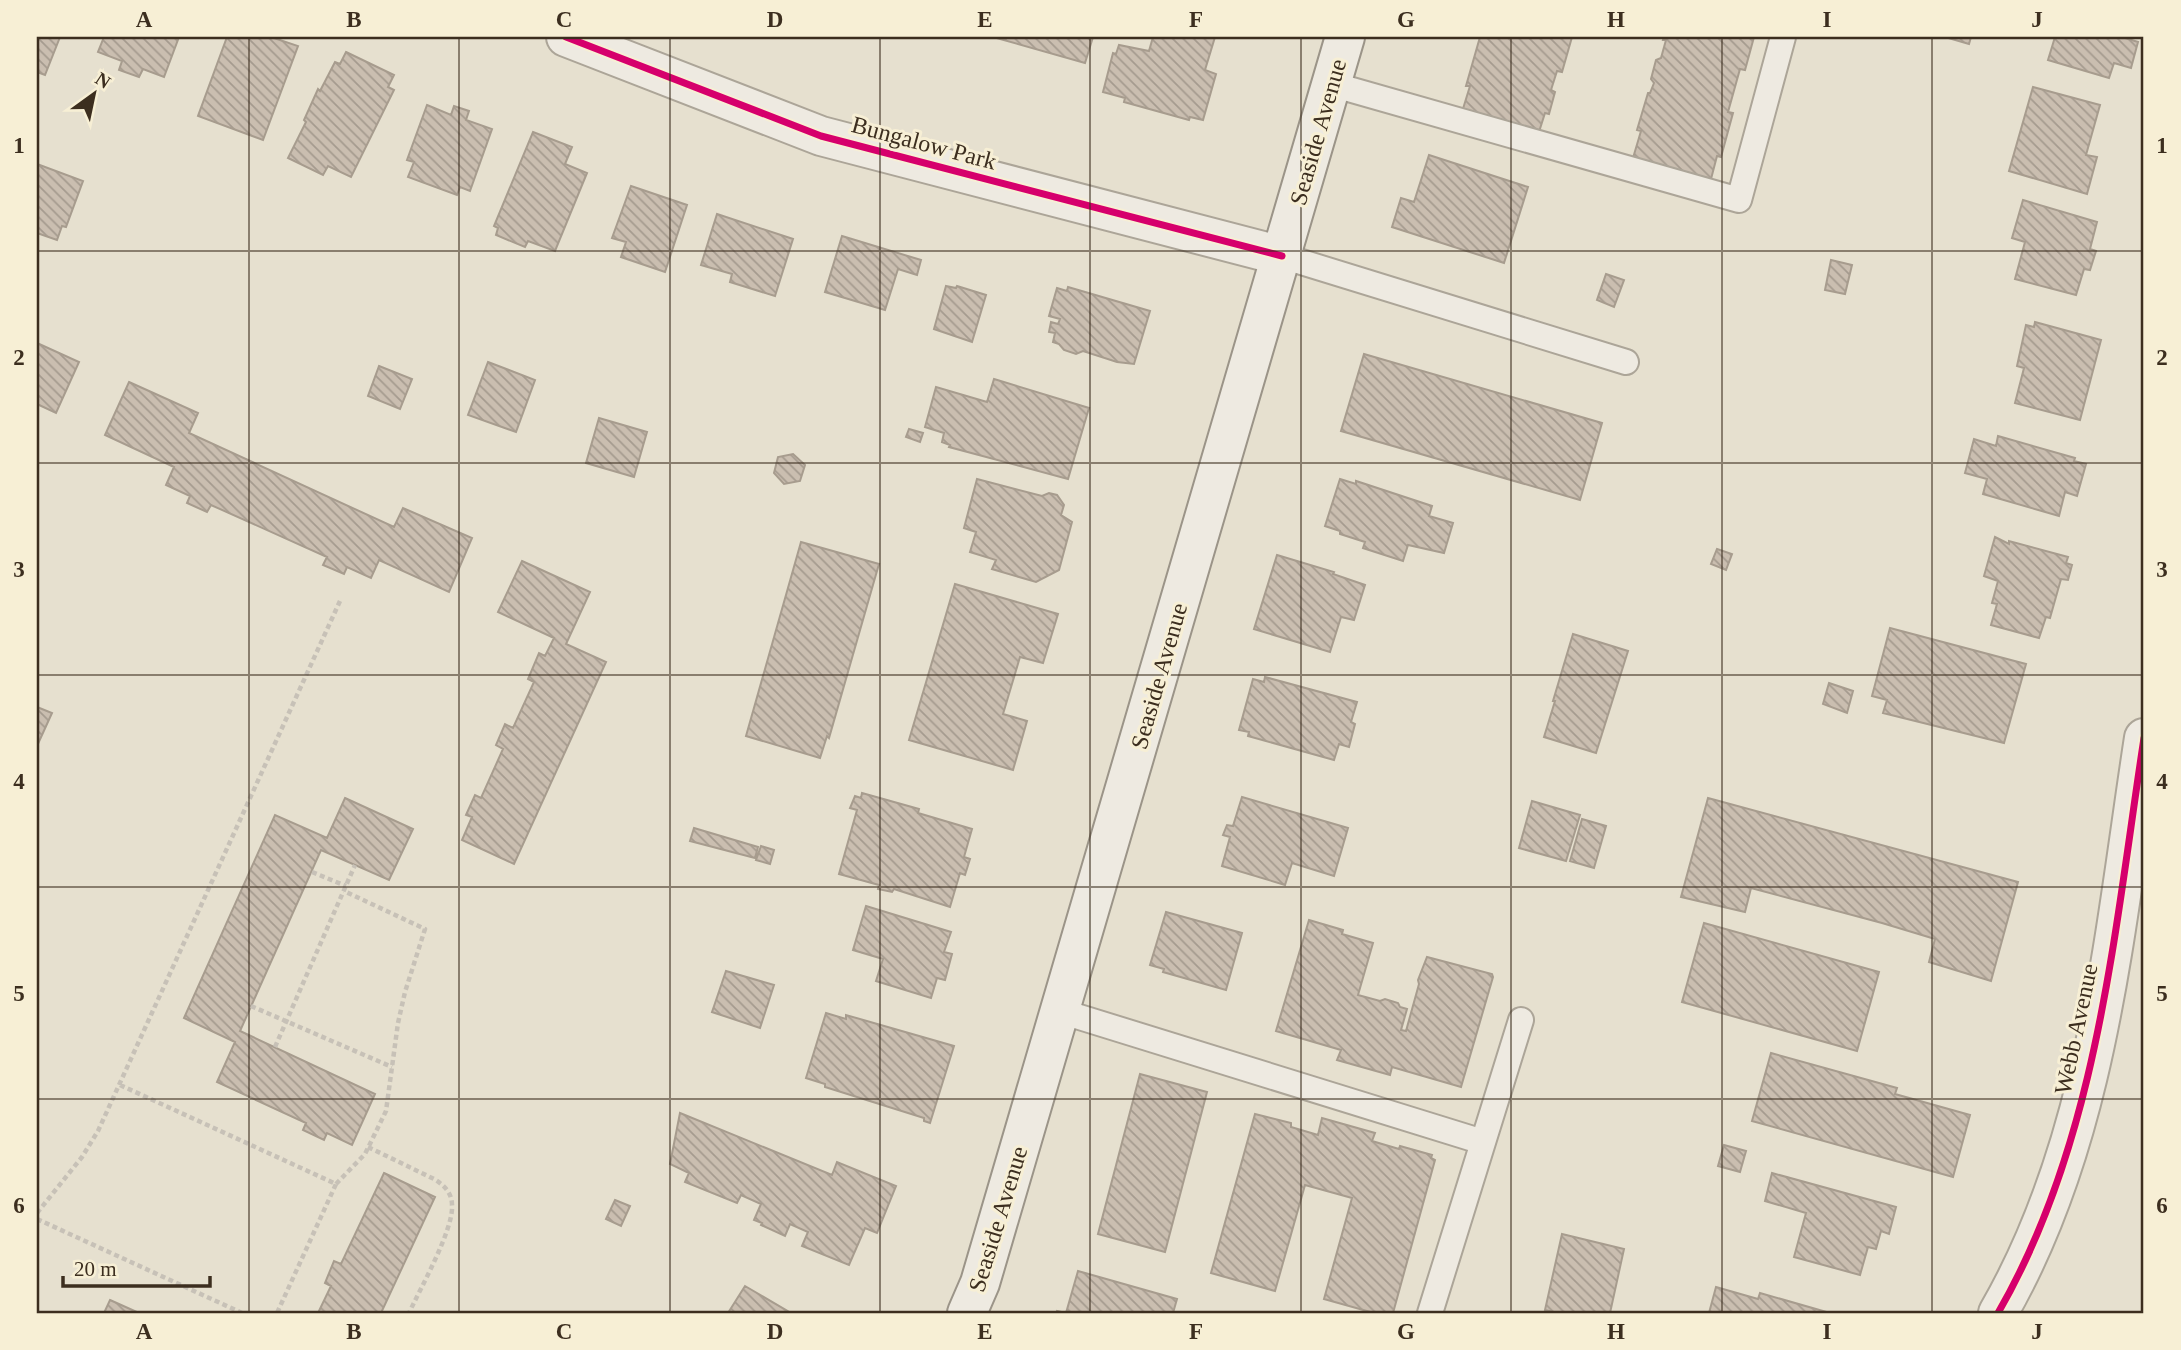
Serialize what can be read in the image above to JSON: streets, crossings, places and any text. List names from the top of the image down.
{
  "streets": {
    "main road": ["Seaside Avenue", "Bungalow Park", "Webb Avenue"]
  },
  "crossings": [
    ["Seaside Avenue", "Bungalow Park"]
  ],
  "scale_bar": "20 m",
  "north": "top right",
  "grid": {
    "columns": [
      "A",
      "B",
      "C",
      "D",
      "E",
      "F",
      "G",
      "H",
      "I",
      "J"
    ],
    "rows": [
      "1",
      "2",
      "3",
      "4",
      "5",
      "6"
    ]
  }
}
